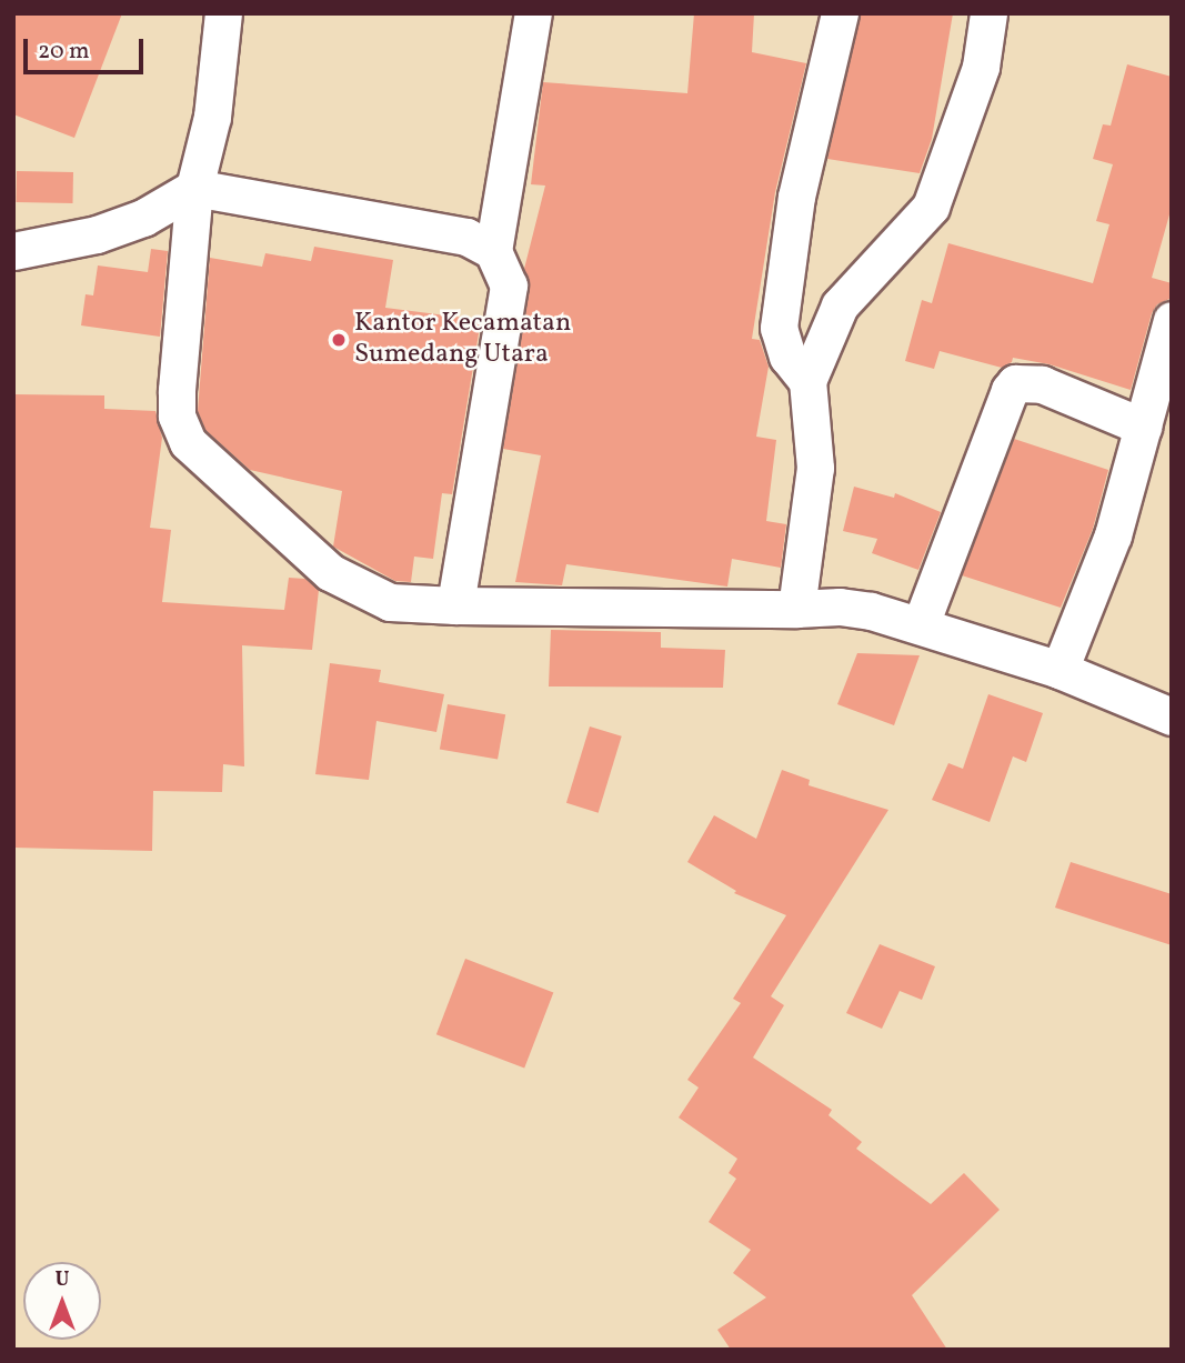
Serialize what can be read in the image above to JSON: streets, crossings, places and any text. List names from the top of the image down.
{
  "places": ["Kantor Kecamatan Sumedang Utara"],
  "scale_bar": "20 m",
  "north": "top"
}
